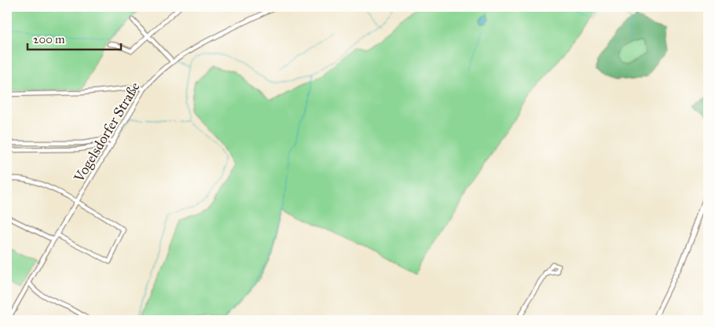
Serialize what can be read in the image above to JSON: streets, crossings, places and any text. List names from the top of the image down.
{
  "streets": {
    "street": ["Vogelsdorfer Straße"]
  },
  "scale_bar": "200 m"
}
